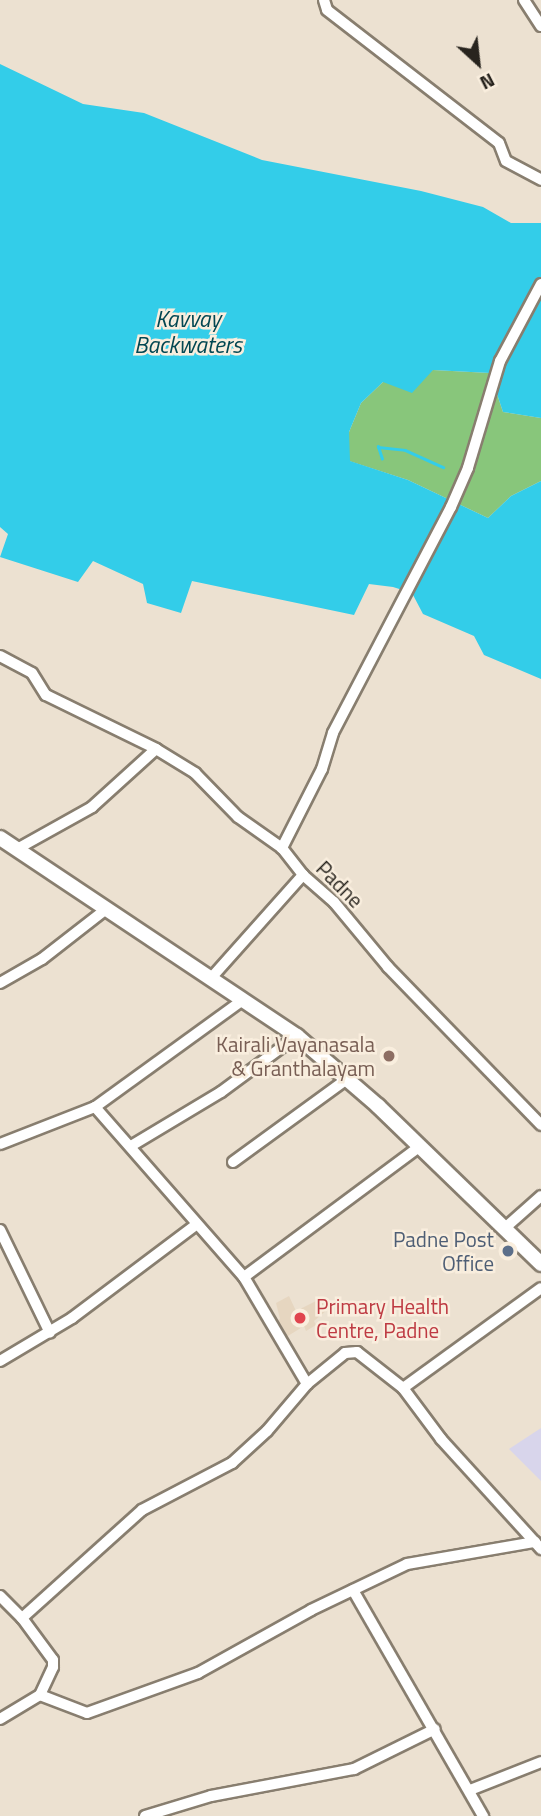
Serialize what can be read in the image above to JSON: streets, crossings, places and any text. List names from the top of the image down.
{
  "streets": {
    "street": ["Padne"]
  },
  "water": ["Kavvay Backwaters"],
  "places": ["Kairali Vayanasala & Granthalayam", "Padne Post Office", "Primary Health Centre, Padne"],
  "north": "bottom right"
}
